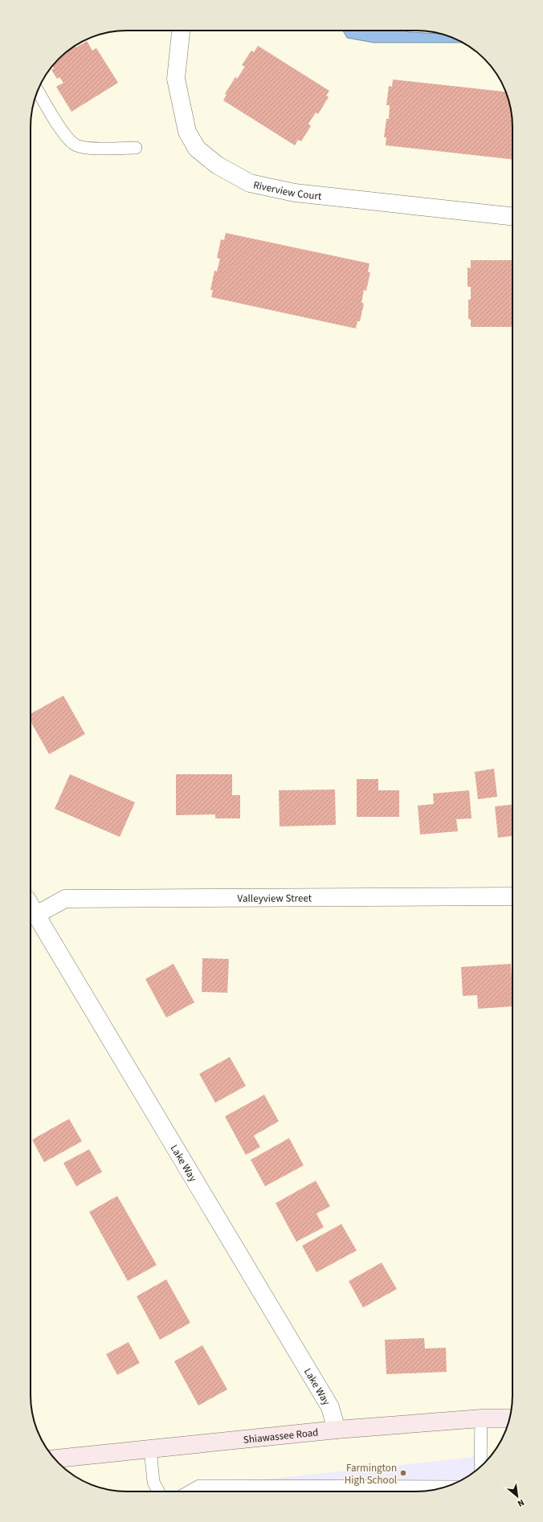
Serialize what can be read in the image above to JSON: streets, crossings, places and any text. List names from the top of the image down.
{
  "streets": {
    "street": [
      "Riverview Court",
      "Valleyview Street",
      "Lake Way",
      "Shiawassee Road"
    ]
  },
  "crossings": [
    ["Valleyview Street", "Lake Way"],
    ["Lake Way", "Shiawassee Road"]
  ],
  "places": ["Farmington High School"],
  "north": "bottom right"
}
